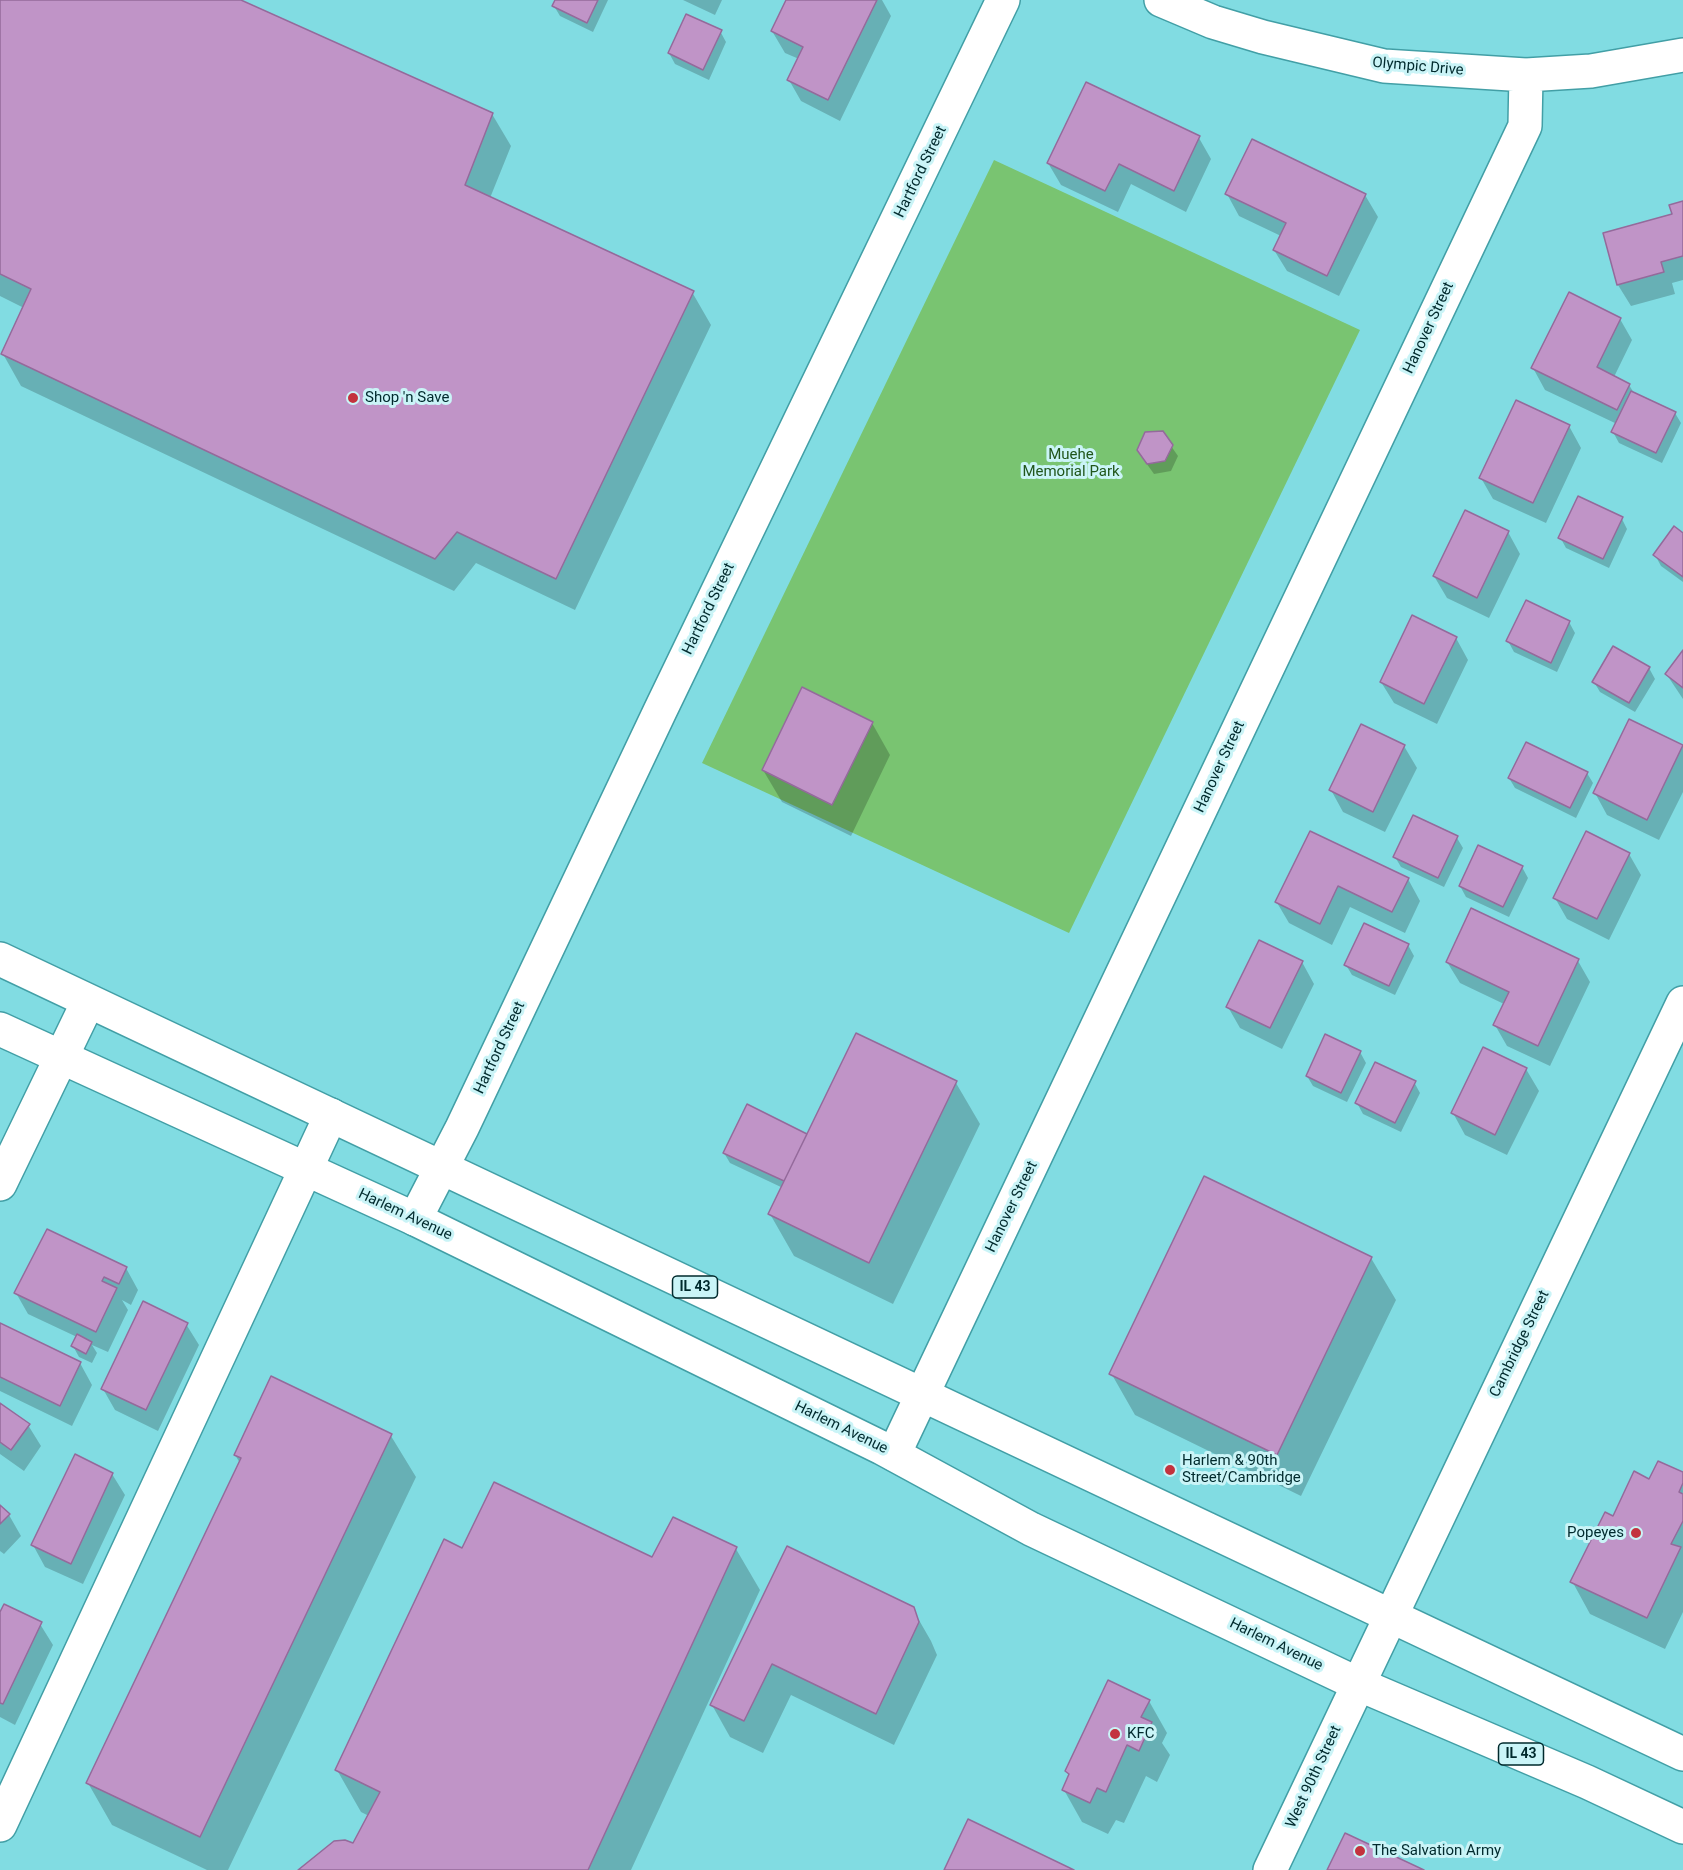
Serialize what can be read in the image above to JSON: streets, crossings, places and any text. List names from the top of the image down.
{
  "streets": {
    "street": [
      "Olympic Drive",
      "Hartford Street",
      "Hanover Street",
      "Harlem Avenue",
      "IL 43",
      "Cambridge Street",
      "West 90th Street"
    ]
  },
  "crossings": [
    ["Olympic Drive", "Hanover Street"],
    ["Hartford Street", "Harlem Avenue"],
    ["Hartford Street", "IL 43"],
    ["Hanover Street", "Harlem Avenue"],
    ["Hanover Street", "IL 43"],
    ["Harlem Avenue", "Cambridge Street"],
    ["Harlem Avenue", "West 90th Street"],
    ["IL 43", "Cambridge Street"],
    ["Cambridge Street", "West 90th Street"]
  ],
  "parks": ["Muehe Memorial Park"],
  "places": [
    "Shop 'n Save",
    "Harlem & 90th Street/Cambridge",
    "Popeyes",
    "KFC",
    "The Salvation Army"
  ]
}
